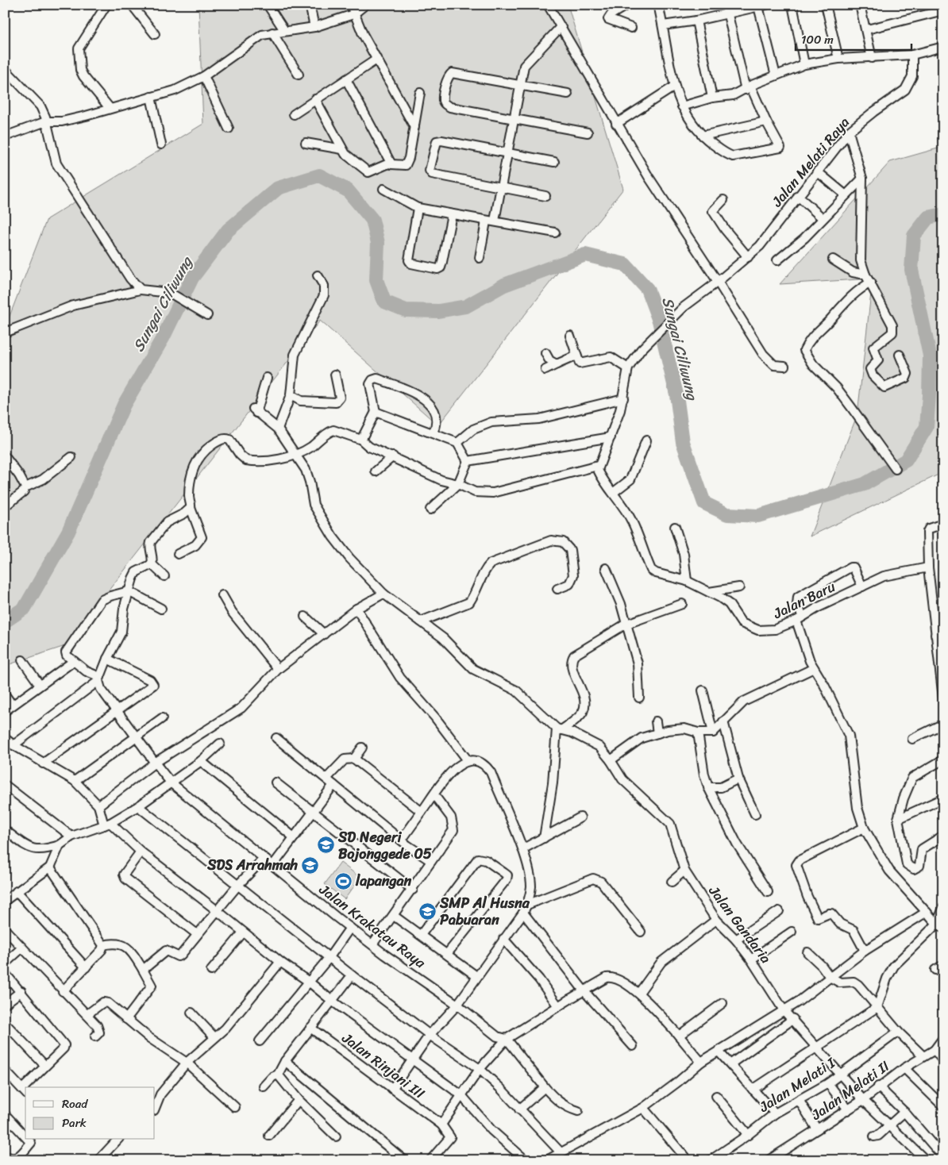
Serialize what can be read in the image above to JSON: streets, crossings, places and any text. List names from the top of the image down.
{
  "streets": {
    "street": [
      "Jalan Melati Raya",
      "Jalan Baru",
      "Jalan Gandaria",
      "Jalan Krakatau Raya",
      "Jalan Rinjani III",
      "Jalan Melati I",
      "Jalan Melati II"
    ]
  },
  "crossings": [
    ["Jalan Gandaria", "Jalan Melati I"],
    ["Jalan Gandaria", "Jalan Melati II"]
  ],
  "water": ["Sungai Ciliwung"],
  "places": {
    "school or university": ["SD Negeri Bojonggede 05", "SDS Arrahmah", "SMP Al Husna Pabuaran"],
    "sports": ["lapangan"]
  },
  "legend": ["Road", "Park"],
  "scale_bar": "100 m"
}
